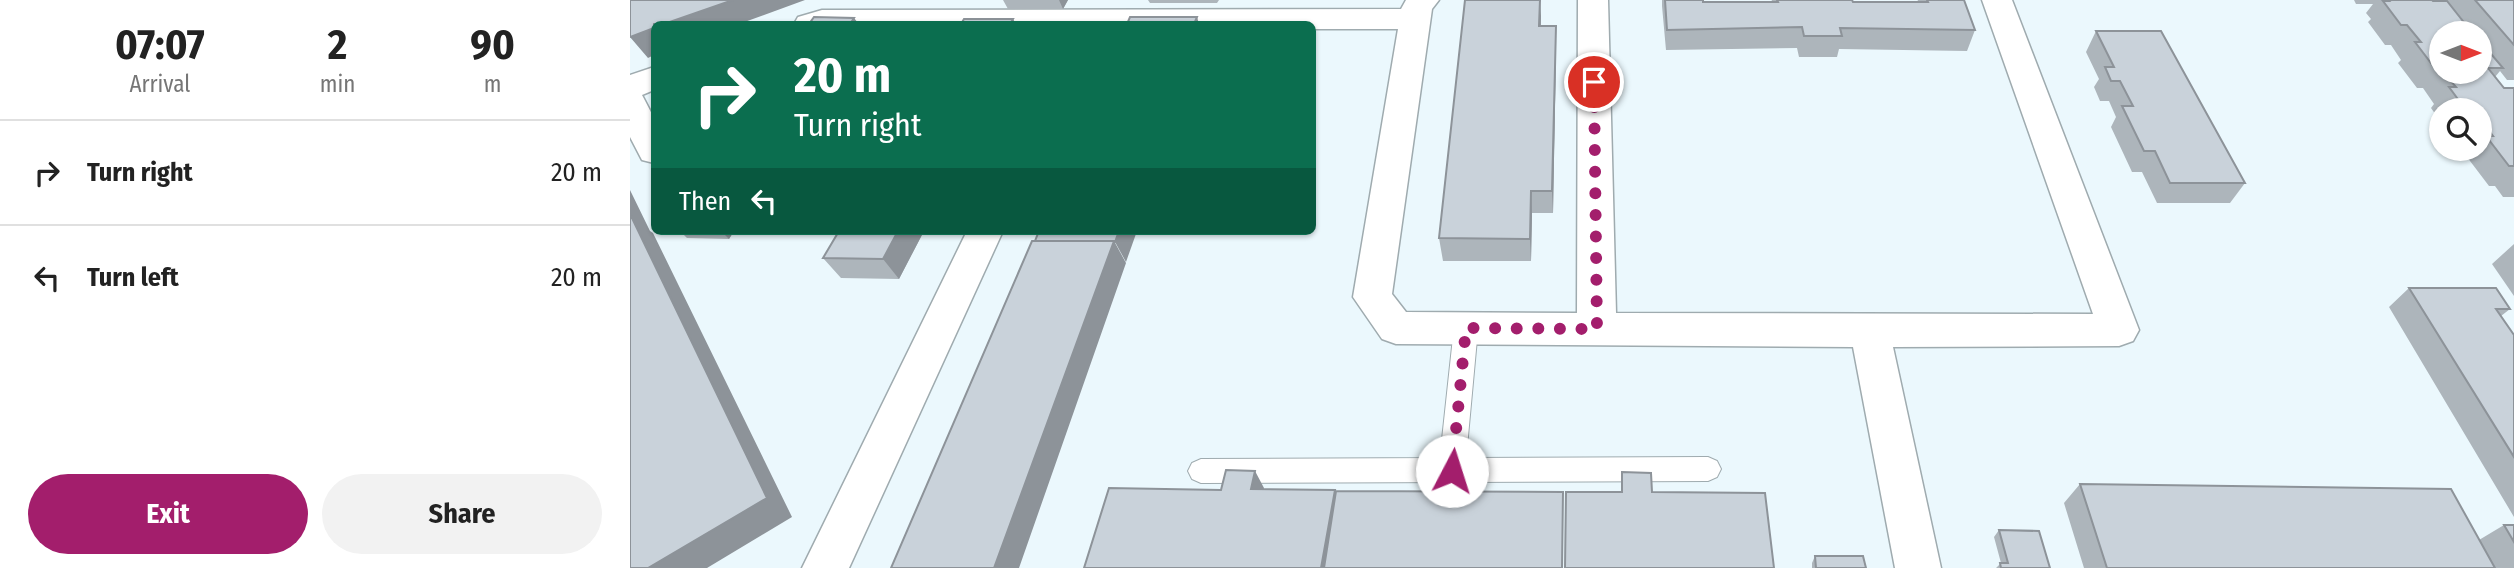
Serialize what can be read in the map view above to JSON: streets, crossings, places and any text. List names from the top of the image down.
{
  "north": "right",
  "page": {
    "eta": [
      "07:07",
      "Arrival",
      "2",
      "min",
      "90",
      "m"
    ],
    "turn": ["20 m", "Turn right"],
    "list": [
      {
        "name": "Turn right",
        "value": "20 m"
      },
      {
        "name": "Turn left",
        "value": "20 m"
      }
    ],
    "then": "Then",
    "buttons": ["Exit", "Share"]
  }
}
